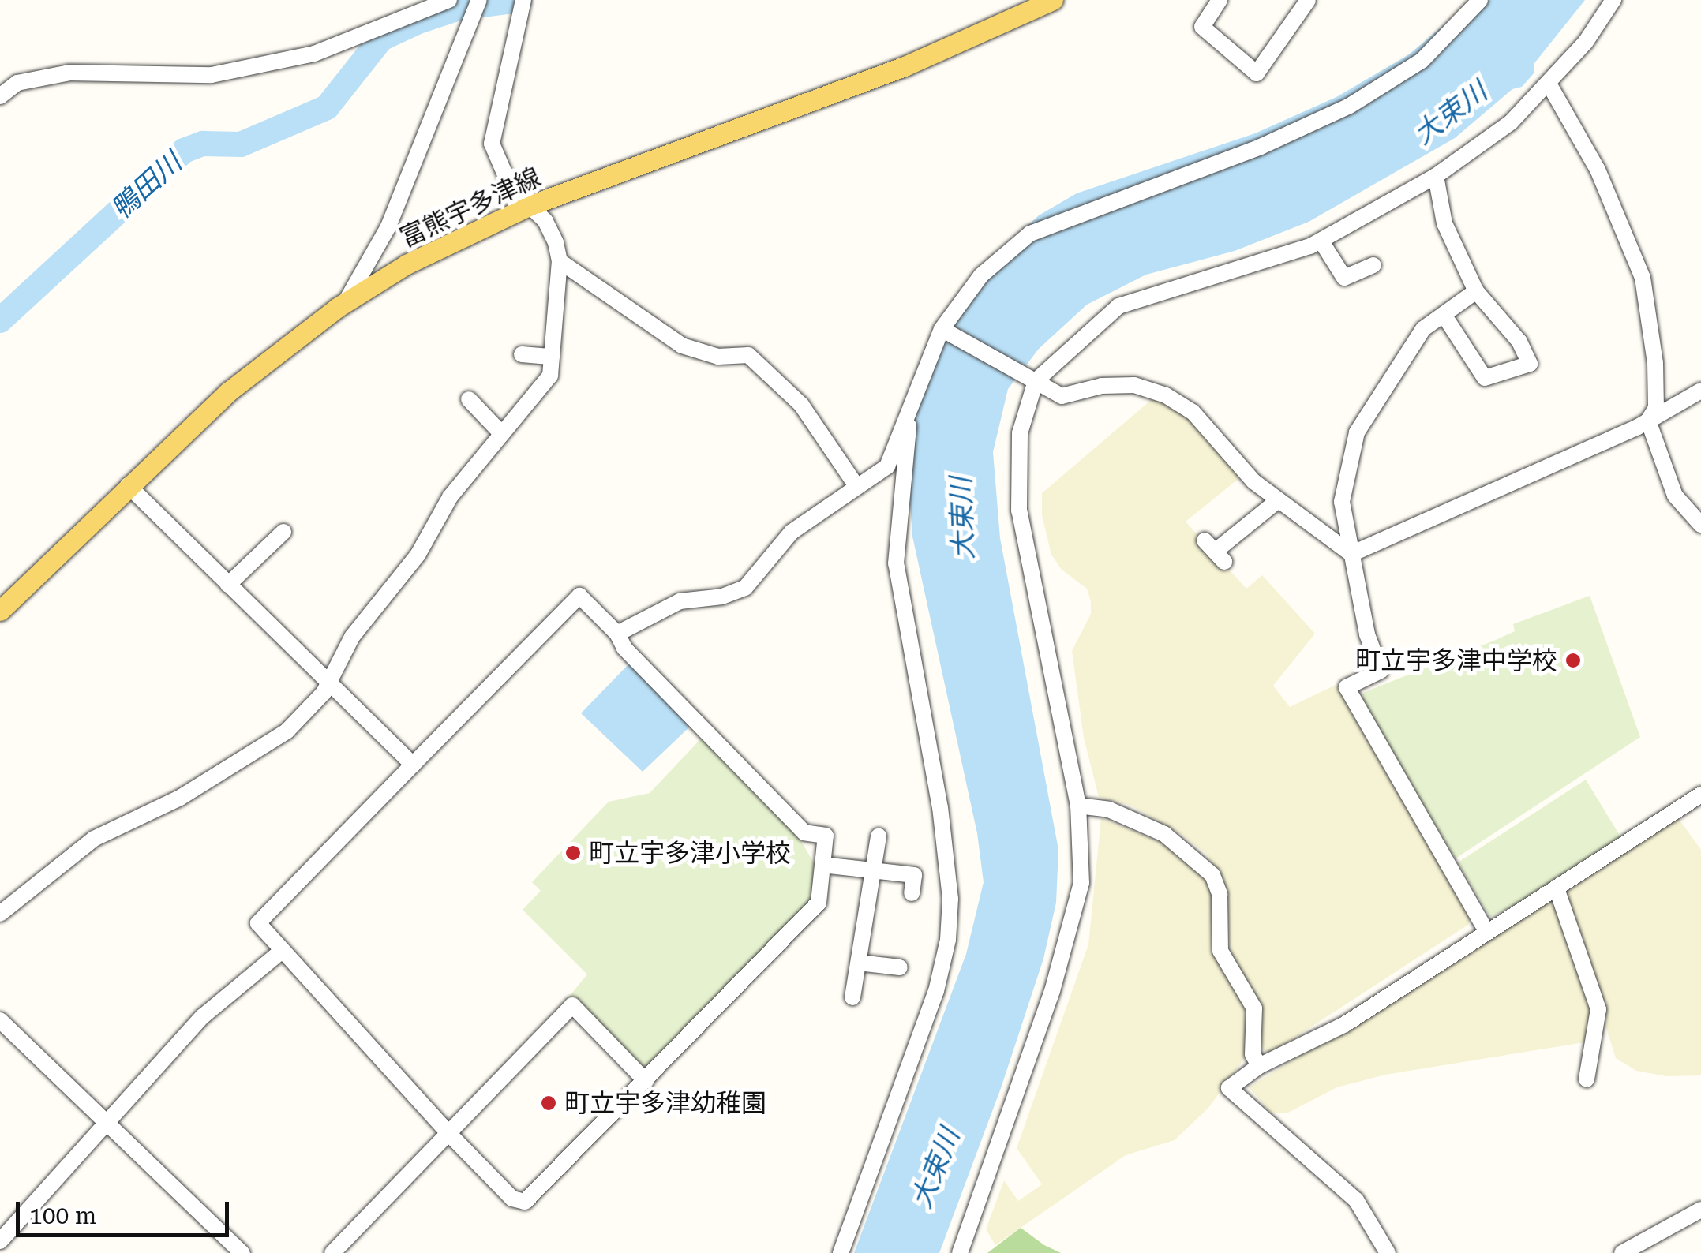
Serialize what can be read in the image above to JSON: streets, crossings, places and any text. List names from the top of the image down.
{
  "streets": {
    "main road": ["富熊宇多津線"]
  },
  "water": ["大束川", "鴨田川"],
  "places": ["町立宇多津中学校", "町立宇多津小学校", "町立宇多津幼稚園"],
  "scale_bar": "100 m"
}
